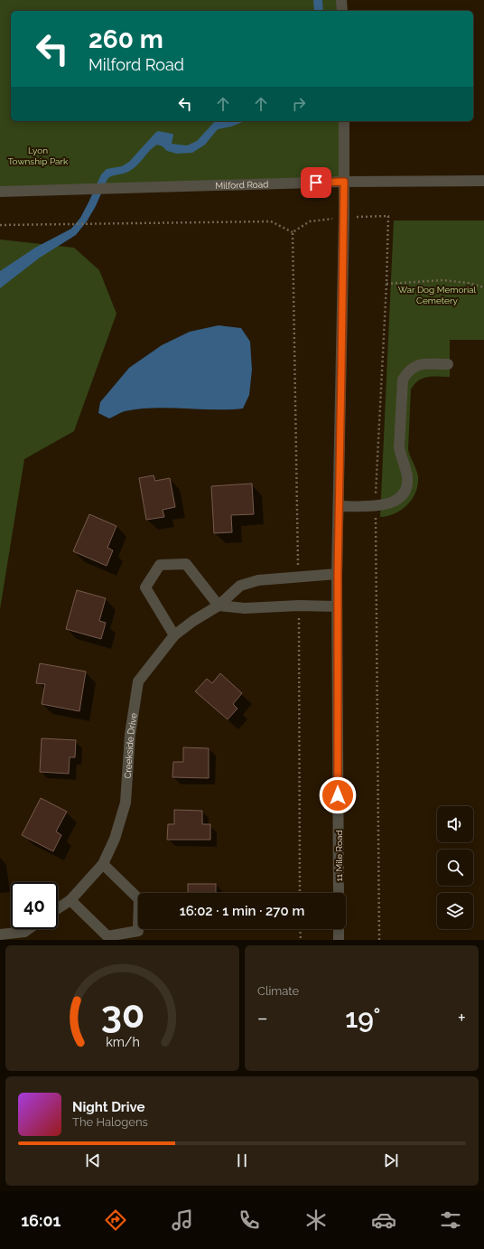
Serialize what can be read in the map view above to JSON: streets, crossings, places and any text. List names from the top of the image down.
{
  "streets": {
    "street": ["Milford Road", "Creekside Drive", "11 Mile Road"]
  },
  "crossings": [
    ["Milford Road", "11 Mile Road"],
    ["Creekside Drive", "11 Mile Road"]
  ],
  "parks": ["Lyon Township Park", "War Dog Memorial Cemetery"],
  "page": {
    "turn": ["260 m", "Milford Road"],
    "limit": "40",
    "trip": "16:02 · 1 min · 270 m",
    "tile": "Climate",
    "heat": ["−", "19°", "+"],
    "song": ["Night Drive", "The Halogens"],
    "tabs": "16:01",
    "gauge": ["30", "km/h"]
  }
}
